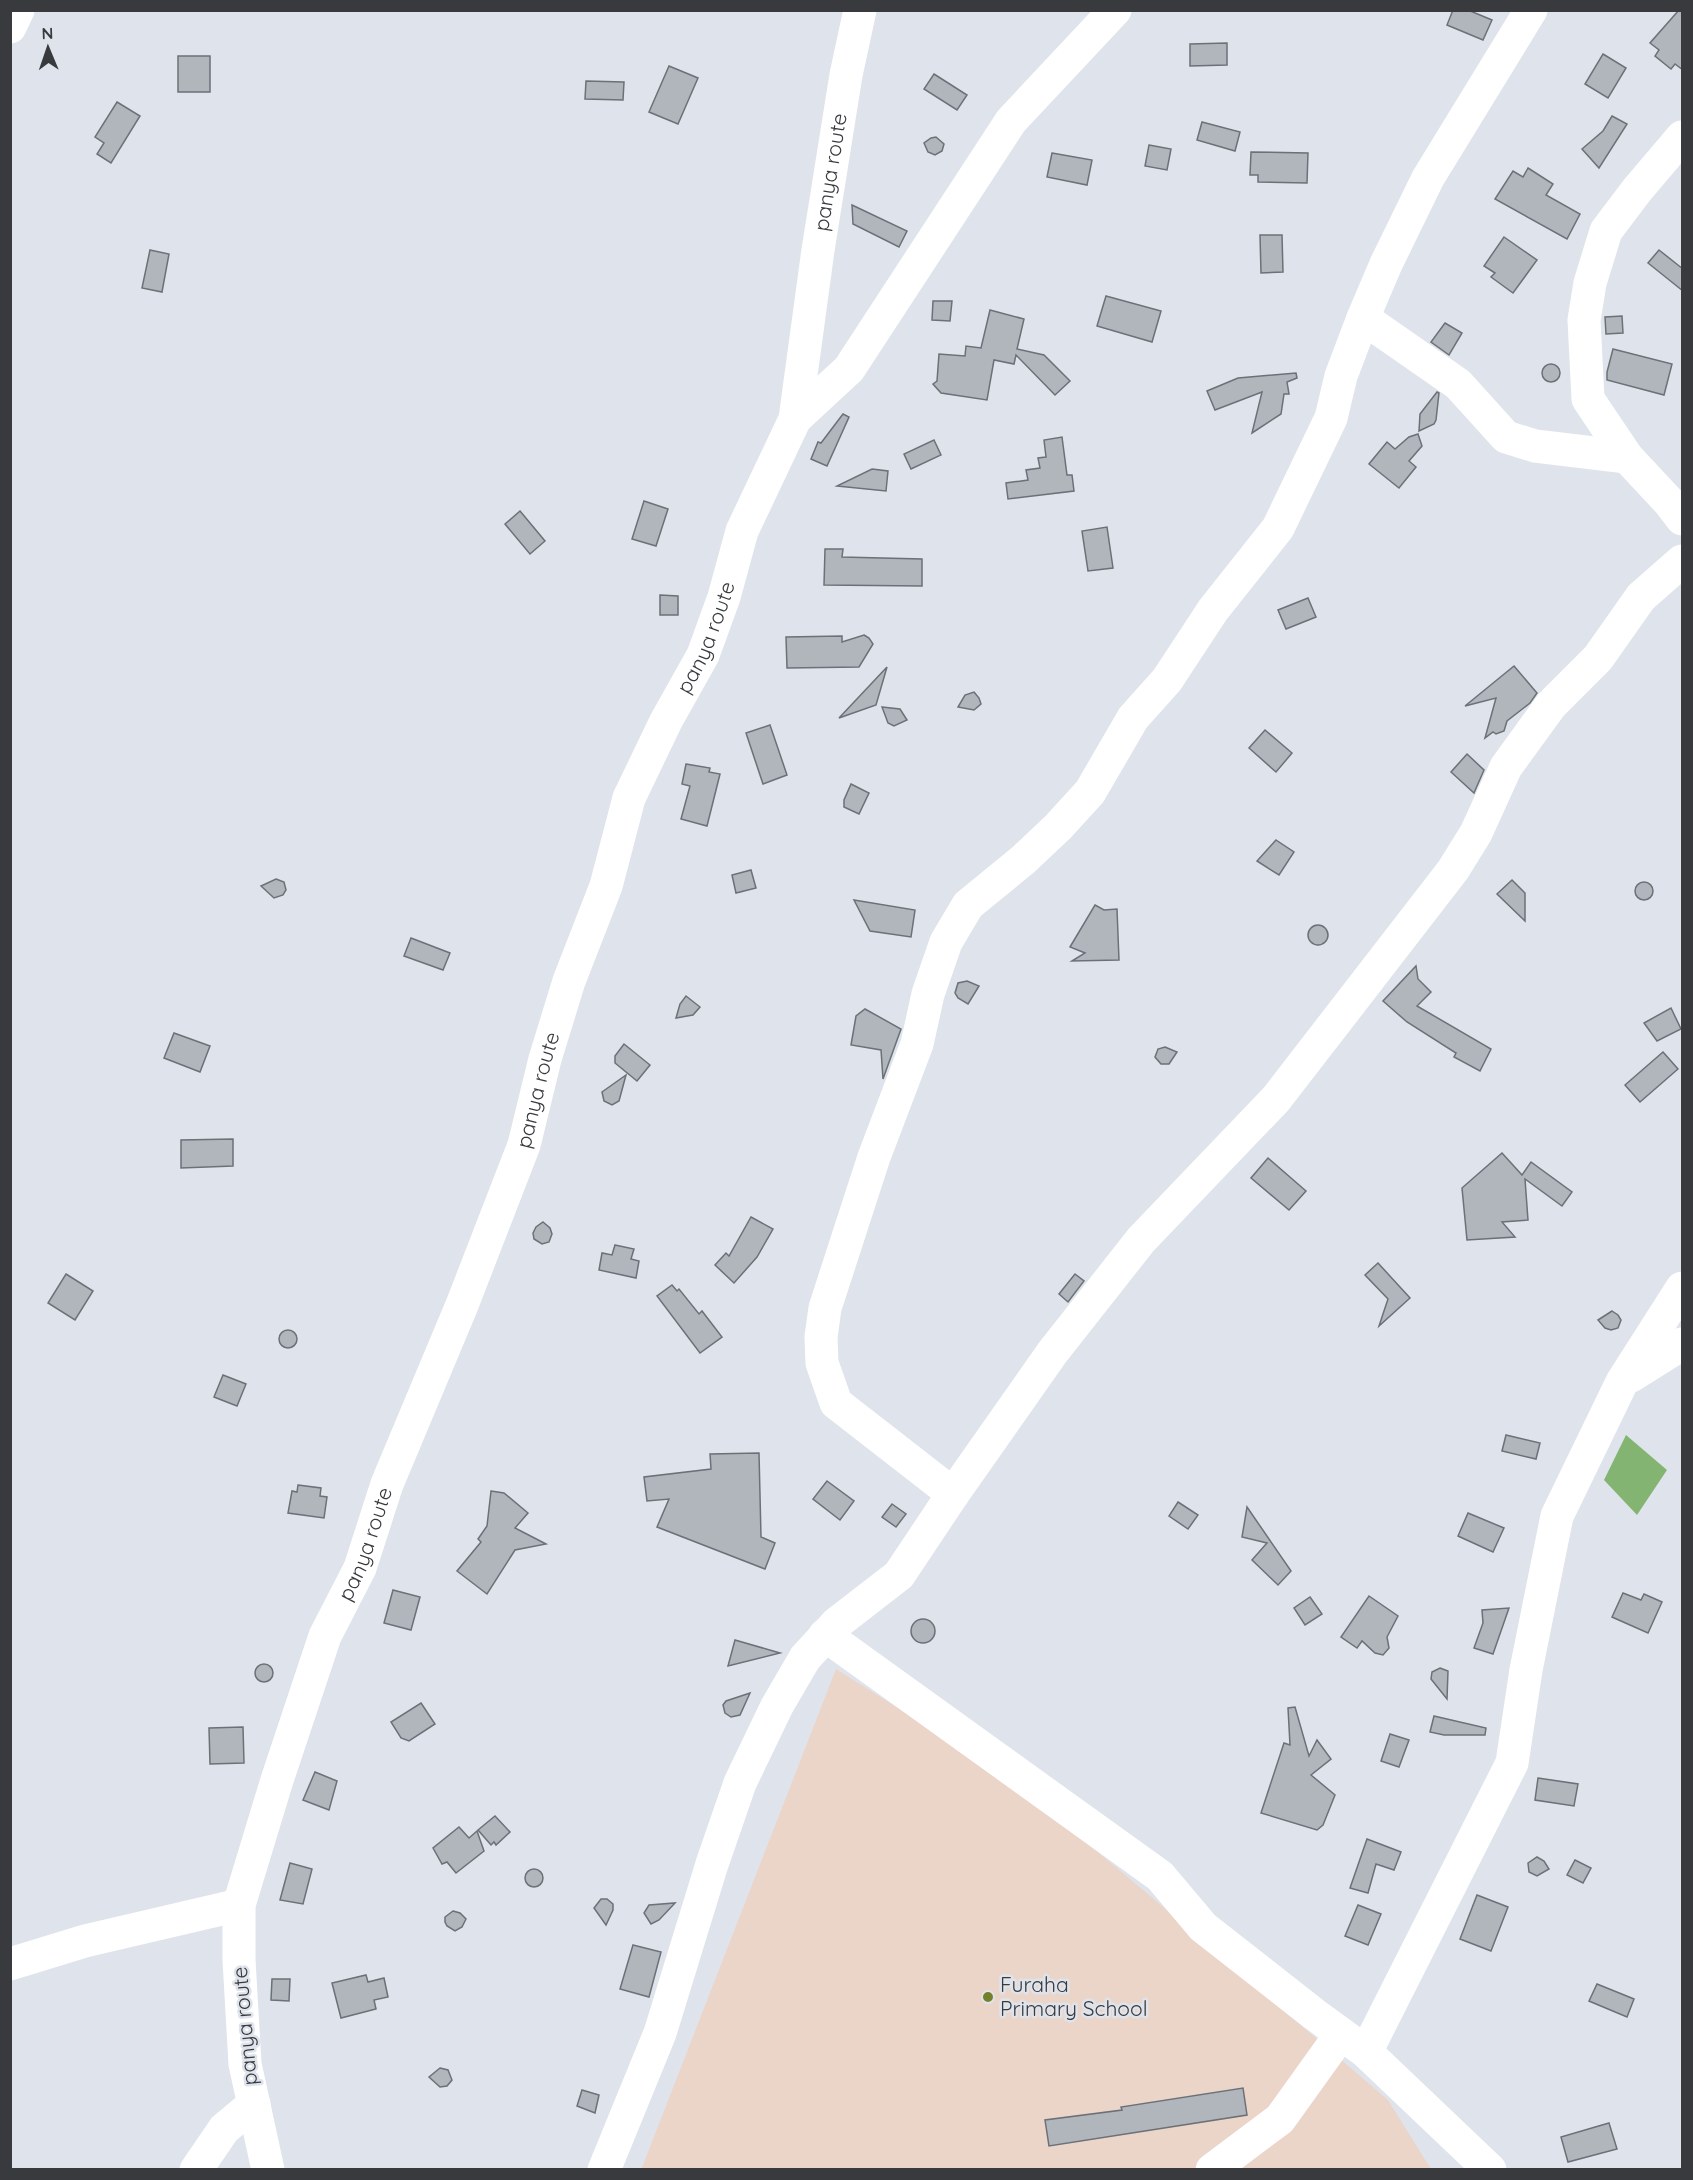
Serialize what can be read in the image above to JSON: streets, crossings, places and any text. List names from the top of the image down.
{
  "streets": {
    "street": ["panya route"]
  },
  "places": ["Furaha Primary School"],
  "north": "top"
}
